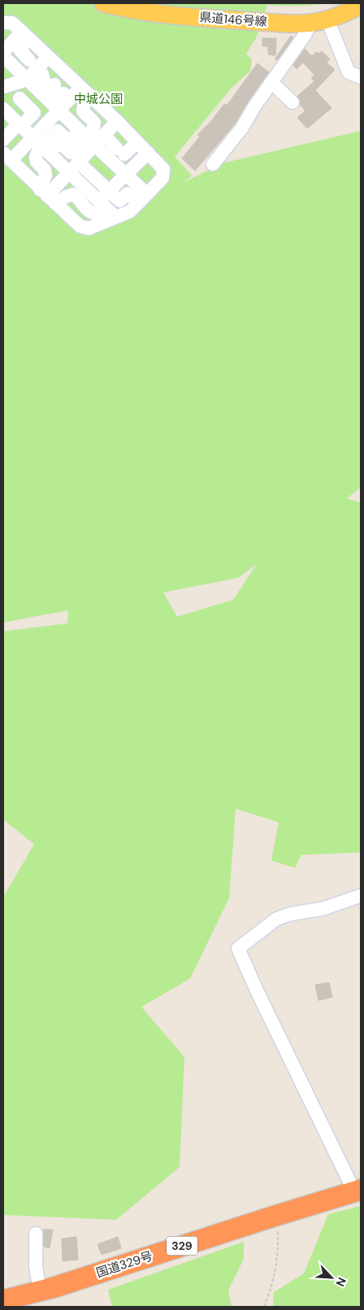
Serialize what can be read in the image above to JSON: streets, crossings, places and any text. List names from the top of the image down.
{
  "streets": {
    "highway": ["329", "国道329号"],
    "main road": ["県道146号線"]
  },
  "parks": ["中城公園"],
  "north": "bottom right"
}
